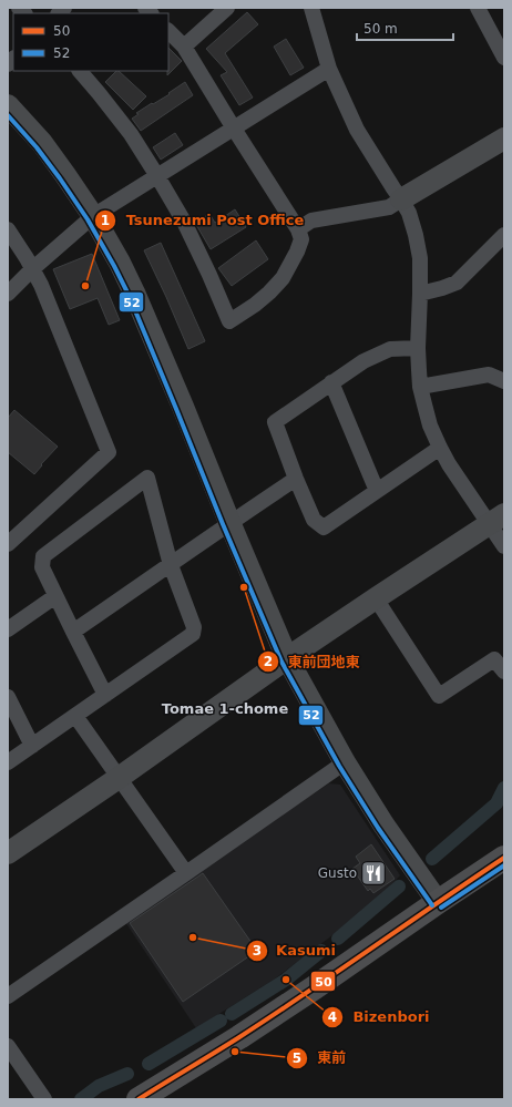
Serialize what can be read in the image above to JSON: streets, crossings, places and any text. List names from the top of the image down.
{
  "districts": ["Tomae 1-chome"],
  "places": {
    "other": [
      "Tsunezumi Post Office",
      "東前団地東",
      "Kasumi",
      "Bizenbori",
      "東前"
    ],
    "restaurant": ["Gusto"]
  },
  "lines": ["transit line 52", "transit line 50"],
  "legend": ["50", "52"],
  "scale_bar": "50 m"
}
